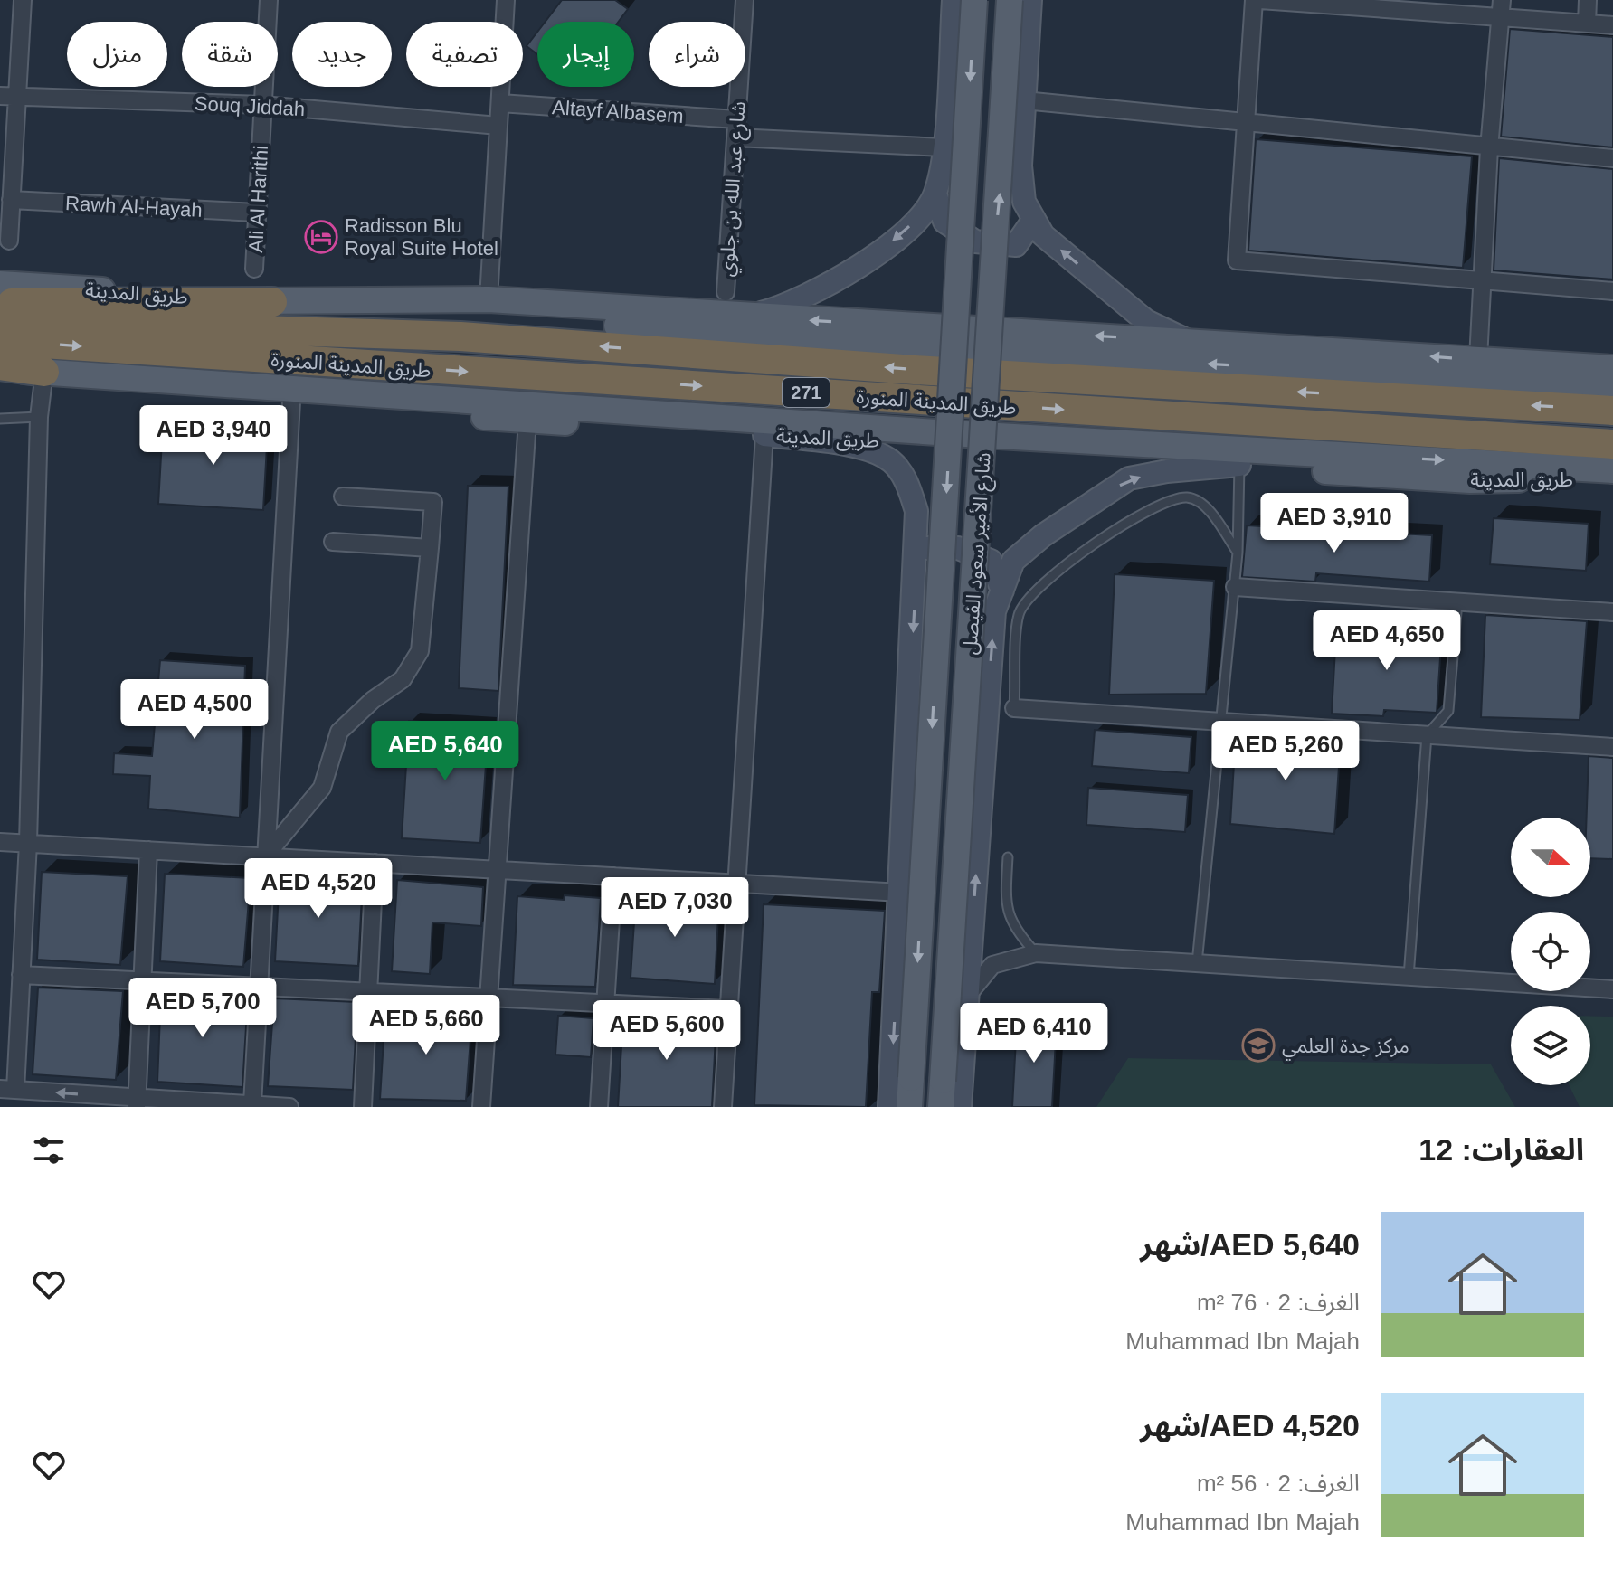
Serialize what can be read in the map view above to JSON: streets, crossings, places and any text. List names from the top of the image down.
{
  "streets": {
    "highway": ["طريق المدينة المنورة", "271"],
    "main road": ["طريق المدينة", "شارع الأمير سعود الفيصل"],
    "street": [
      "Souq Jiddah",
      "Altayf Albasem",
      "شارع عبد الله بن جلوي",
      "Ali Al Harithi",
      "Rawh Al-Hayah"
    ]
  },
  "crossings": [
    ["Souq Jiddah", "Ali Al Harithi"],
    ["Altayf Albasem", "شارع عبد الله بن جلوي"],
    ["Ali Al Harithi", "Rawh Al-Hayah"],
    ["طريق المدينة", "شارع الأمير سعود الفيصل"]
  ],
  "places": {
    "hotel": ["Radisson Blu Royal Suite Hotel"],
    "school or university": ["مركز جدة العلمي"]
  },
  "north": "right",
  "page": {
    "chip": [
      "شراء",
      "إيجار",
      "تصفية",
      "جديد",
      "شقة",
      "منزل"
    ],
    "price": [
      "AED 3,940",
      "AED 3,910",
      "AED 4,650",
      "AED 4,500",
      "AED 5,640",
      "AED 5,260",
      "AED 4,520",
      "AED 7,030",
      "AED 5,700",
      "AED 5,660",
      "AED 5,600",
      "AED 6,410"
    ],
    "heading": "العقارات: 12",
    "list": [
      {
        "name": "AED 5,640/شهر",
        "note": "الغرف: 2 · 76 m² · Muhammad Ibn Majah"
      },
      {
        "name": "AED 4,520/شهر",
        "note": "الغرف: 2 · 56 m² · Muhammad Ibn Majah"
      }
    ]
  }
}
